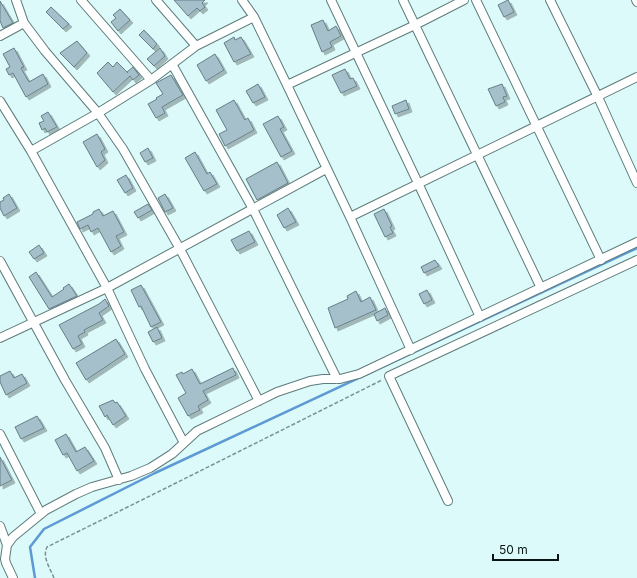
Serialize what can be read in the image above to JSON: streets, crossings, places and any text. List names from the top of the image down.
{
  "scale_bar": "50 m"
}
